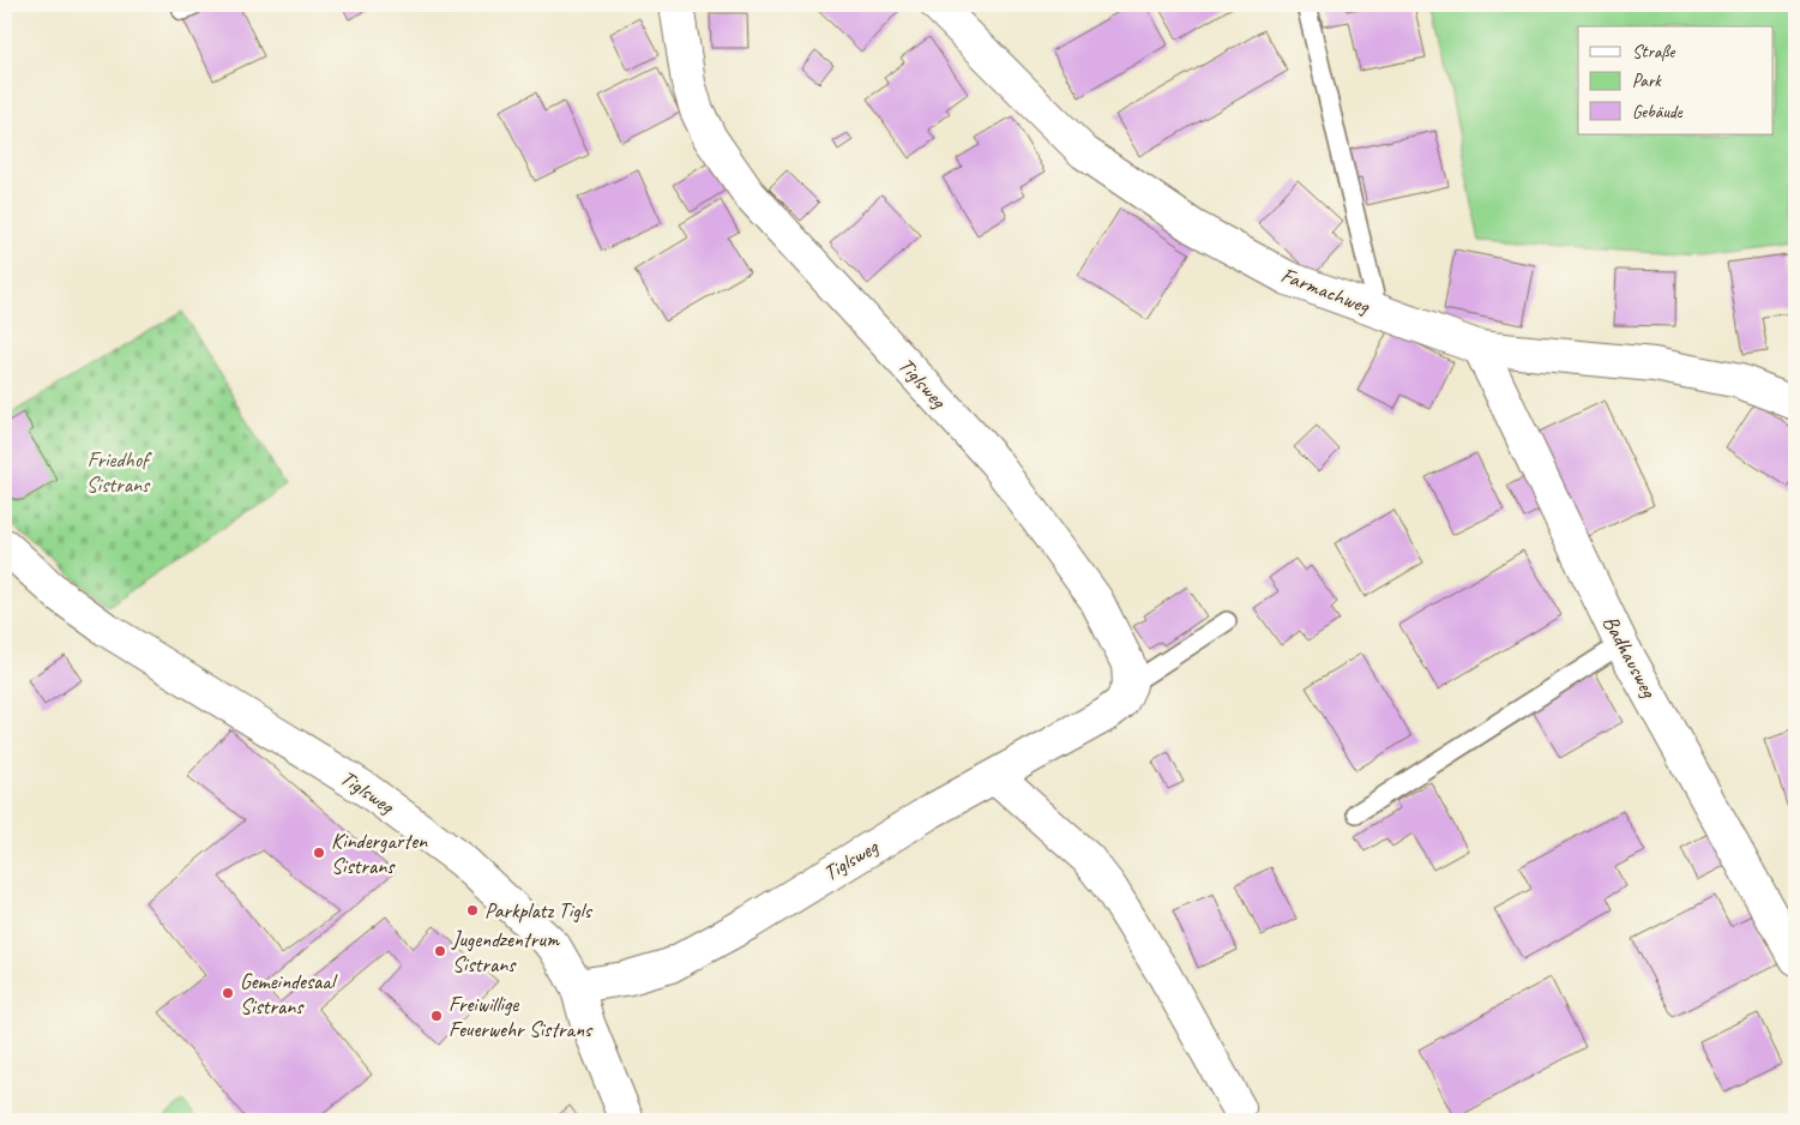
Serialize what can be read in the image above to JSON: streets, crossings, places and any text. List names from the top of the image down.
{
  "streets": {
    "street": ["Farmachweg", "Tiglsweg", "Badhausweg"]
  },
  "crossings": [
    ["Farmachweg", "Badhausweg"]
  ],
  "parks": ["Friedhof Sistrans"],
  "places": [
    "Kindergarten Sistrans",
    "Parkplatz Tigls",
    "Jugendzentrum Sistrans",
    "Gemeindesaal Sistrans",
    "Freiwillige Feuerwehr Sistrans"
  ],
  "legend": ["Straße", "Park", "Gebäude"]
}
